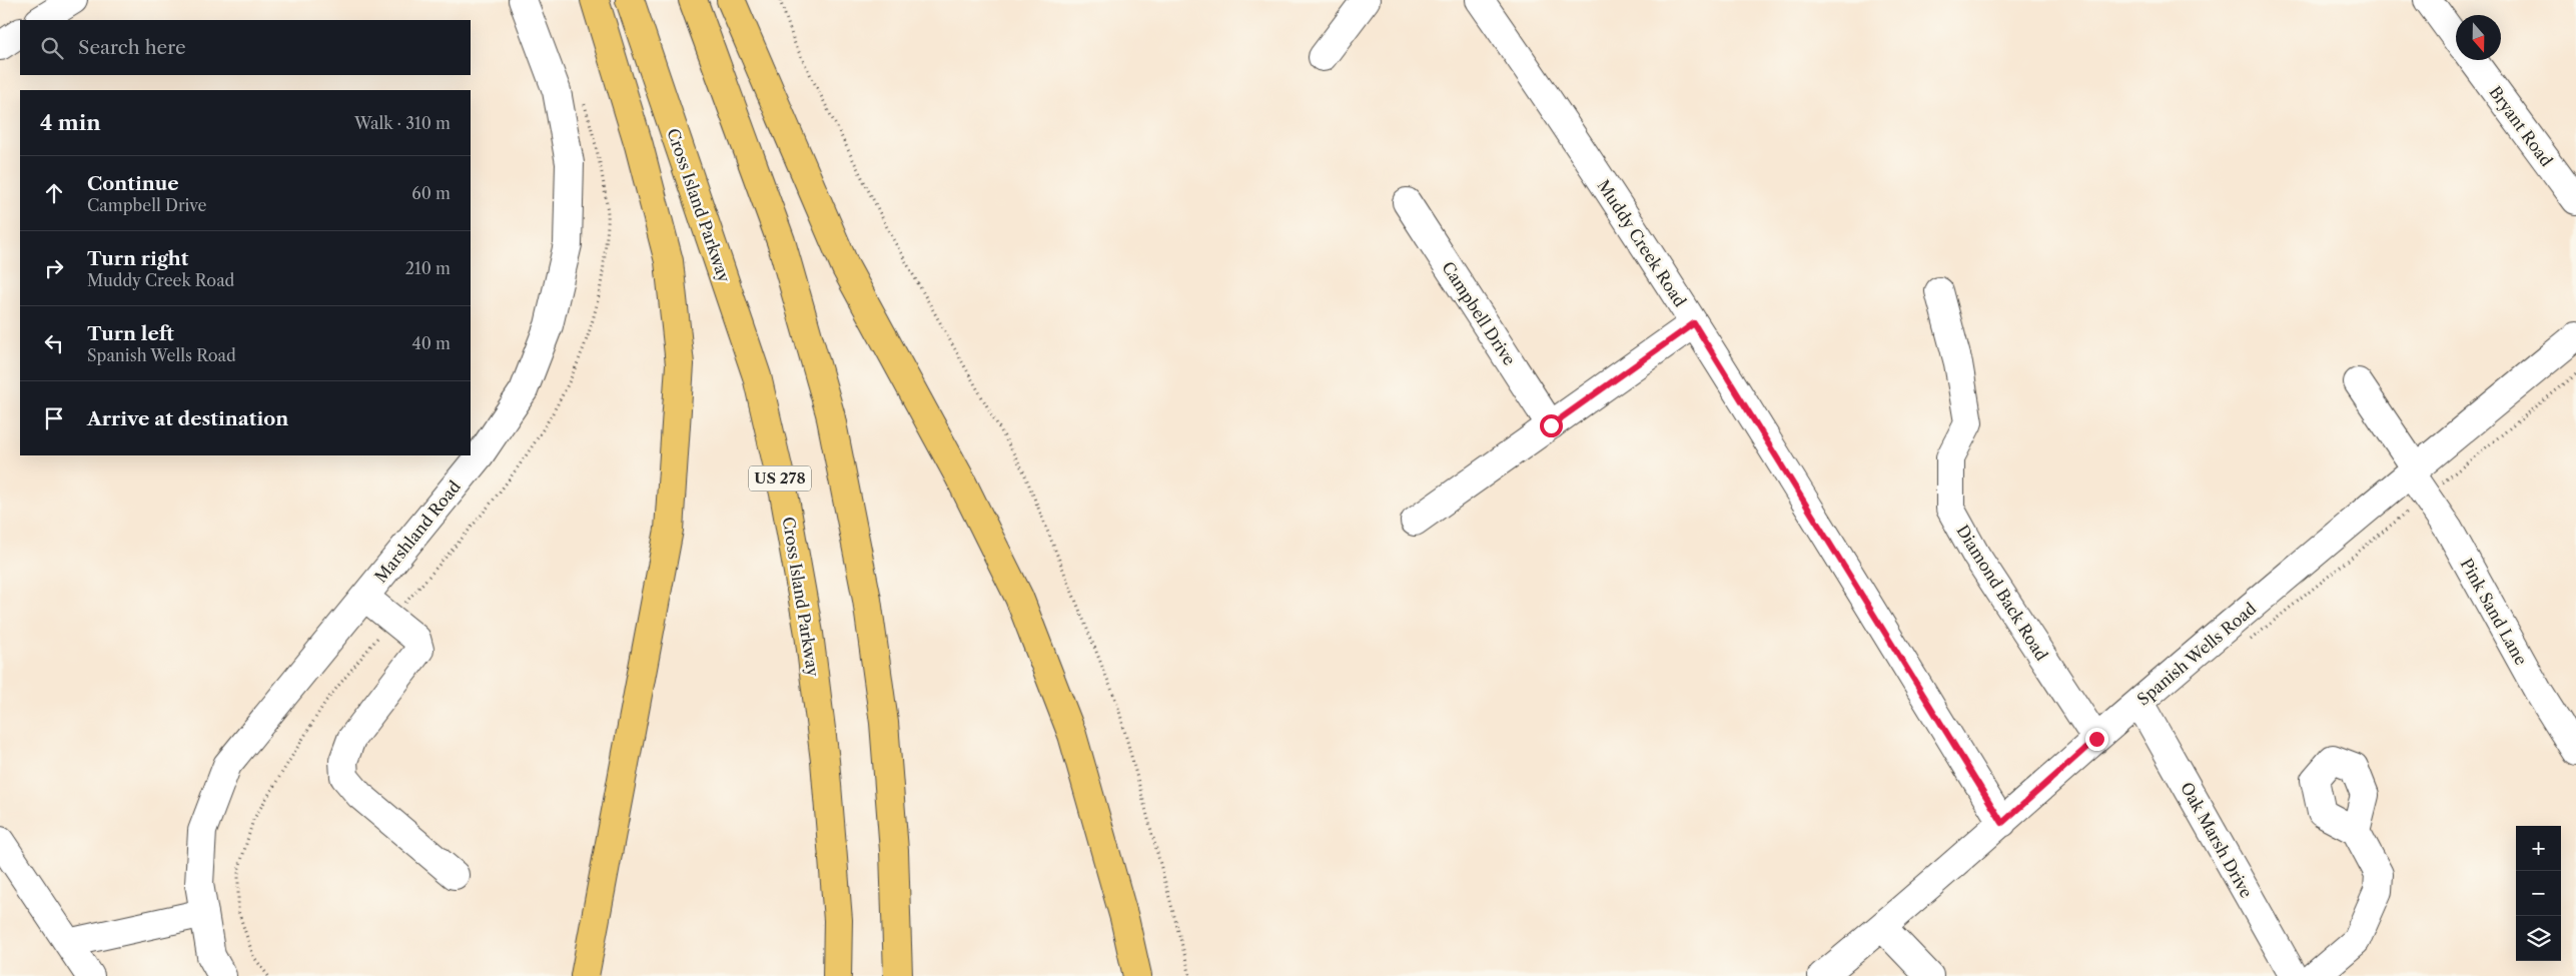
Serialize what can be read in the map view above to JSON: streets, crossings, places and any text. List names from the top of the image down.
{
  "streets": {
    "highway": ["Cross Island Parkway", "US 278"],
    "street": [
      "Bryant Road",
      "Muddy Creek Road",
      "Campbell Drive",
      "Marshland Road",
      "Diamond Back Road",
      "Pink Sand Lane",
      "Spanish Wells Road",
      "Oak Marsh Drive"
    ]
  },
  "crossings": [
    ["Muddy Creek Road", "Spanish Wells Road"],
    ["Diamond Back Road", "Spanish Wells Road"],
    ["Pink Sand Lane", "Spanish Wells Road"],
    ["Spanish Wells Road", "Oak Marsh Drive"]
  ],
  "north": "bottom",
  "page": {
    "search": "Search here",
    "heading": ["4 min", "Walk · 310 m"],
    "list": [
      ["Continue", "Campbell Drive", "60 m"],
      ["Turn right", "Muddy Creek Road", "210 m"],
      ["Turn left", "Spanish Wells Road", "40 m"],
      "Arrive at destination"
    ],
    "map_buttons": ["+", "−"]
  }
}
